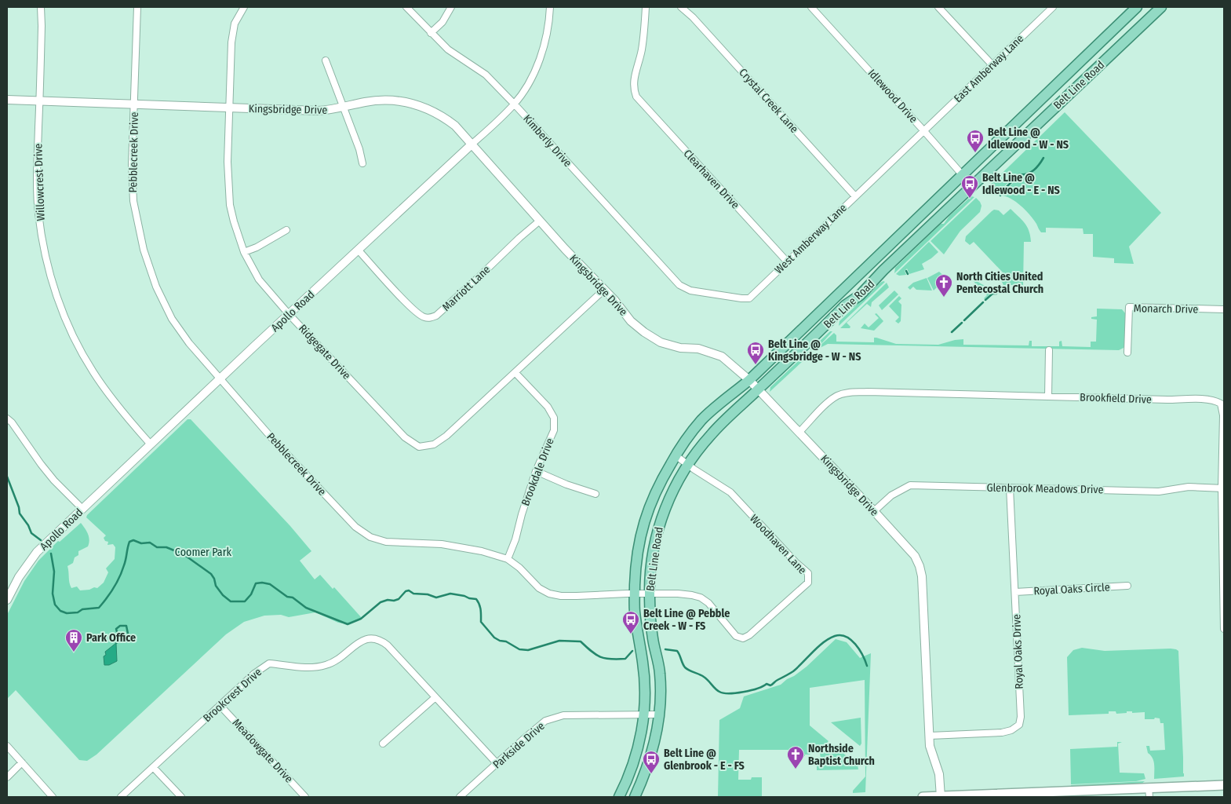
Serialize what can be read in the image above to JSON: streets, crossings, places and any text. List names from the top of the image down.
{
  "streets": {
    "main road": ["Belt Line Road"],
    "street": [
      "East Amberway Lane",
      "Idlewood Drive",
      "Crystal Creek Lane",
      "Kingsbridge Drive",
      "Kimberly Drive",
      "Pebblecreek Drive",
      "Clearhaven Drive",
      "Willowcrest Drive",
      "West Amberway Lane",
      "Marriott Lane",
      "Monarch Drive",
      "Apollo Road",
      "Ridgegate Drive",
      "Brookfield Drive",
      "Brookdale Drive",
      "Glenbrook Meadows Drive",
      "Woodhaven Lane",
      "Royal Oaks Circle",
      "Royal Oaks Drive",
      "Brookcrest Drive",
      "Parkside Drive",
      "Meadowgate Drive"
    ]
  },
  "crossings": [
    ["East Amberway Lane", "Idlewood Drive"],
    ["East Amberway Lane", "West Amberway Lane"],
    ["Belt Line Road", "Idlewood Drive"],
    ["Belt Line Road", "Kingsbridge Drive"],
    ["Belt Line Road", "Pebblecreek Drive"],
    ["Belt Line Road", "Woodhaven Lane"],
    ["Belt Line Road", "Parkside Drive"],
    ["Idlewood Drive", "West Amberway Lane"],
    ["Crystal Creek Lane", "West Amberway Lane"],
    ["Kingsbridge Drive", "Pebblecreek Drive"],
    ["Kingsbridge Drive", "Willowcrest Drive"],
    ["Kingsbridge Drive", "Marriott Lane"],
    ["Kingsbridge Drive", "Apollo Road"],
    ["Kingsbridge Drive", "Ridgegate Drive"],
    ["Kingsbridge Drive", "Brookfield Drive"],
    ["Kingsbridge Drive", "Glenbrook Meadows Drive"],
    ["Kingsbridge Drive", "Royal Oaks Drive"],
    ["Kimberly Drive", "West Amberway Lane"],
    ["Kimberly Drive", "Apollo Road"],
    ["Pebblecreek Drive", "Apollo Road"],
    ["Pebblecreek Drive", "Brookdale Drive"],
    ["Pebblecreek Drive", "Woodhaven Lane"],
    ["Clearhaven Drive", "West Amberway Lane"],
    ["Willowcrest Drive", "Apollo Road"],
    ["Marriott Lane", "Apollo Road"],
    ["Apollo Road", "Ridgegate Drive"],
    ["Ridgegate Drive", "Brookdale Drive"],
    ["Brookfield Drive", "Glenbrook Meadows Drive"],
    ["Glenbrook Meadows Drive", "Royal Oaks Drive"],
    ["Royal Oaks Circle", "Royal Oaks Drive"],
    ["Brookcrest Drive", "Parkside Drive"],
    ["Brookcrest Drive", "Meadowgate Drive"]
  ],
  "parks": ["Coomer Park"],
  "places": {
    "bus stop": [
      "Belt Line @ Idlewood - W - NS",
      "Belt Line @ Idlewood - E - NS",
      "Belt Line @ Kingsbridge - W - NS",
      "Belt Line @ Pebble Creek - W - FS",
      "Belt Line @ Glenbrook - E - FS"
    ],
    "church": ["North Cities United Pentecostal Church", "Northside Baptist Church"],
    "building": ["Park Office"]
  }
}
